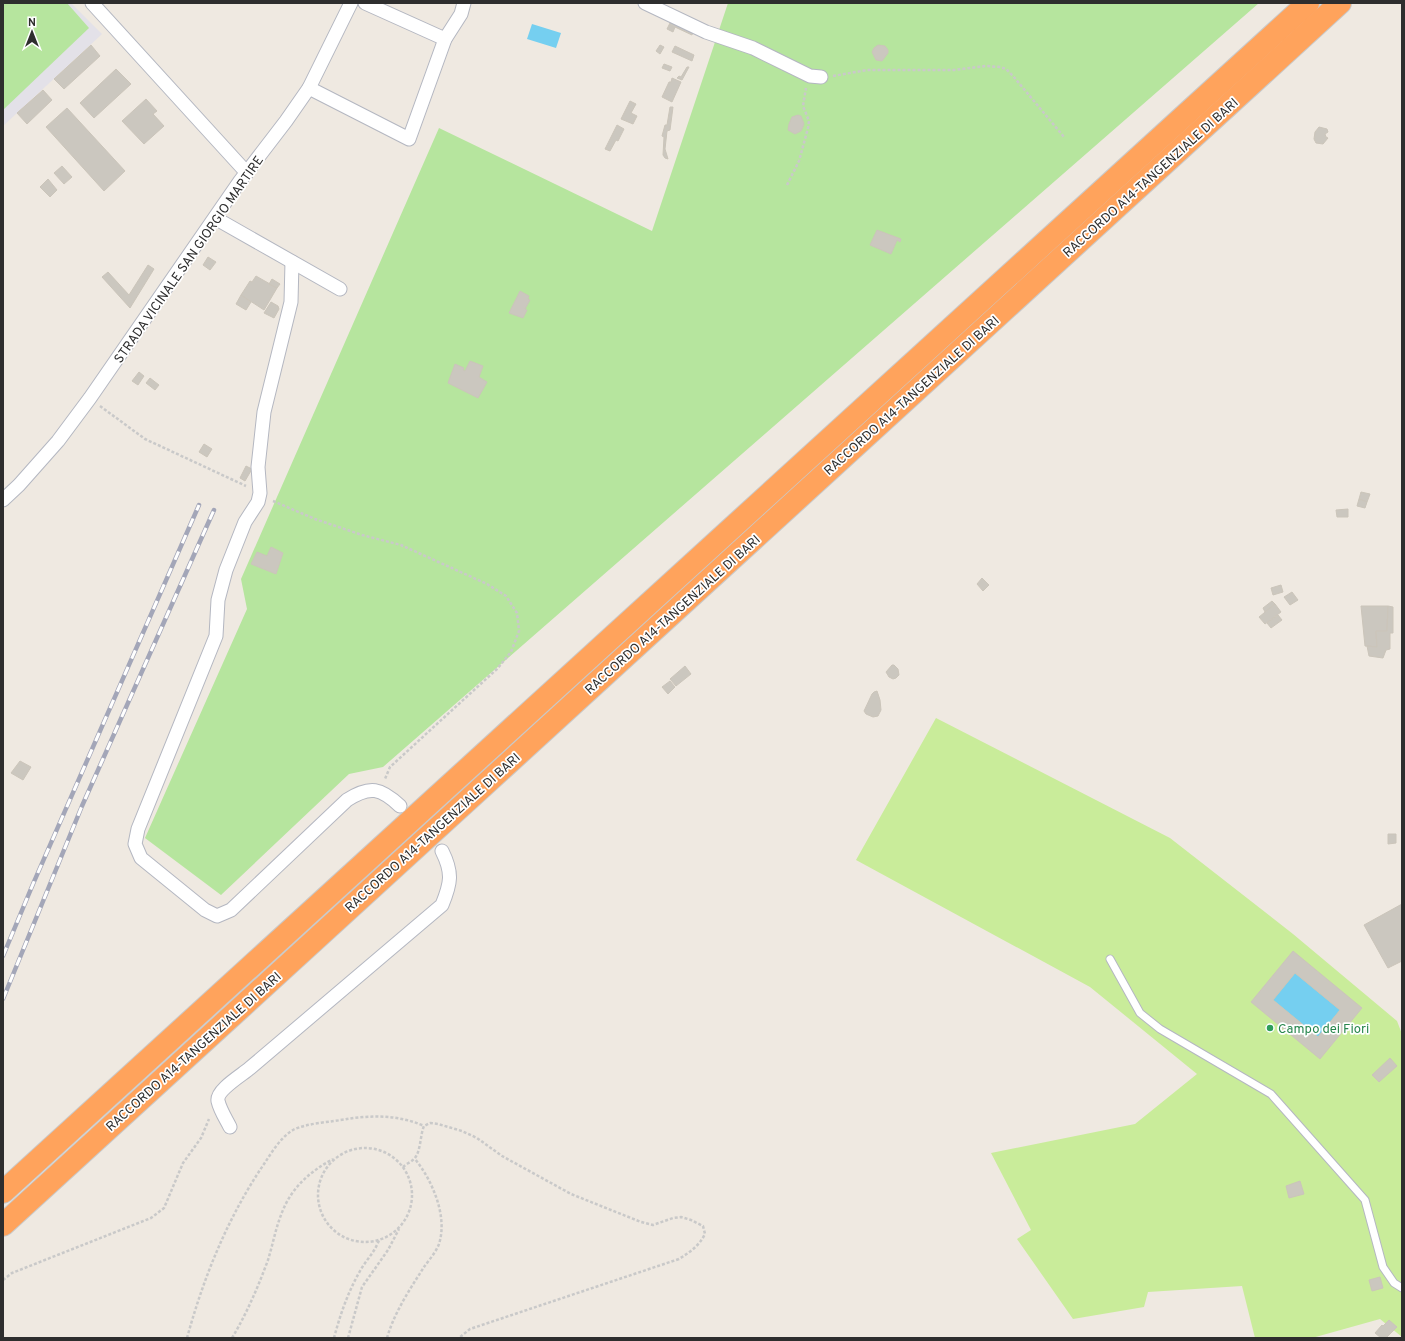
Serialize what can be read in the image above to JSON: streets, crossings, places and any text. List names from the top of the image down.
{
  "streets": {
    "highway": ["RACCORDO A14-TANGENZIALE DI BARI"],
    "street": ["STRADA VICINALE SAN GIORGIO MARTIRE"]
  },
  "places": ["Campo dei Fiori"],
  "north": "top"
}
